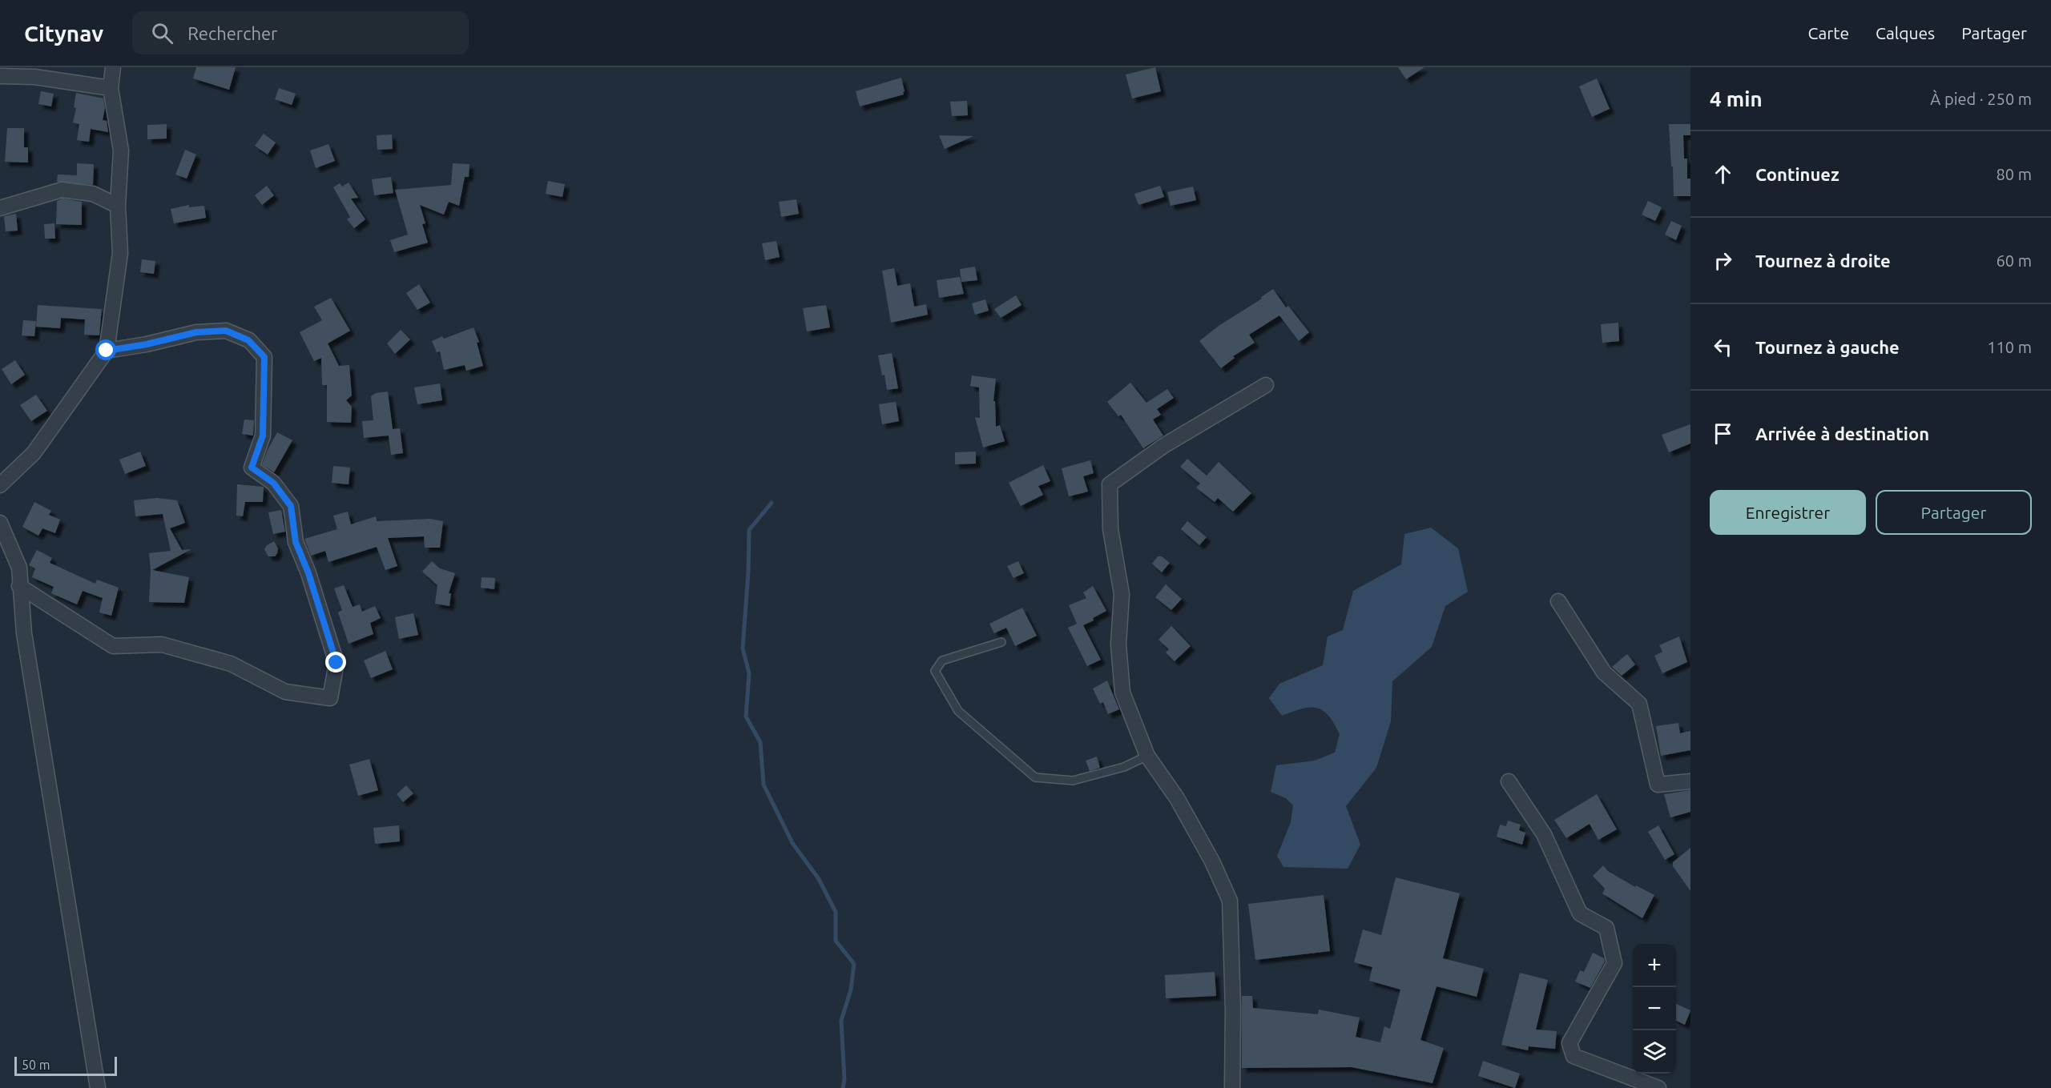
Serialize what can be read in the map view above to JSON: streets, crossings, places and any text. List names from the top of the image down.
{
  "scale_bar": "50 m",
  "page": {
    "header": "Citynav",
    "search": "Rechercher",
    "nav": ["Carte", "Calques", "Partager"],
    "heading": ["4 min", "À pied · 250 m"],
    "list": [
      ["Continuez", "80 m"],
      ["Tournez à droite", "60 m"],
      ["Tournez à gauche", "110 m"],
      "Arrivée à destination"
    ],
    "buttons": ["Enregistrer", "Partager"],
    "map_buttons": ["+", "−"],
    "scale": "50 m"
  }
}
